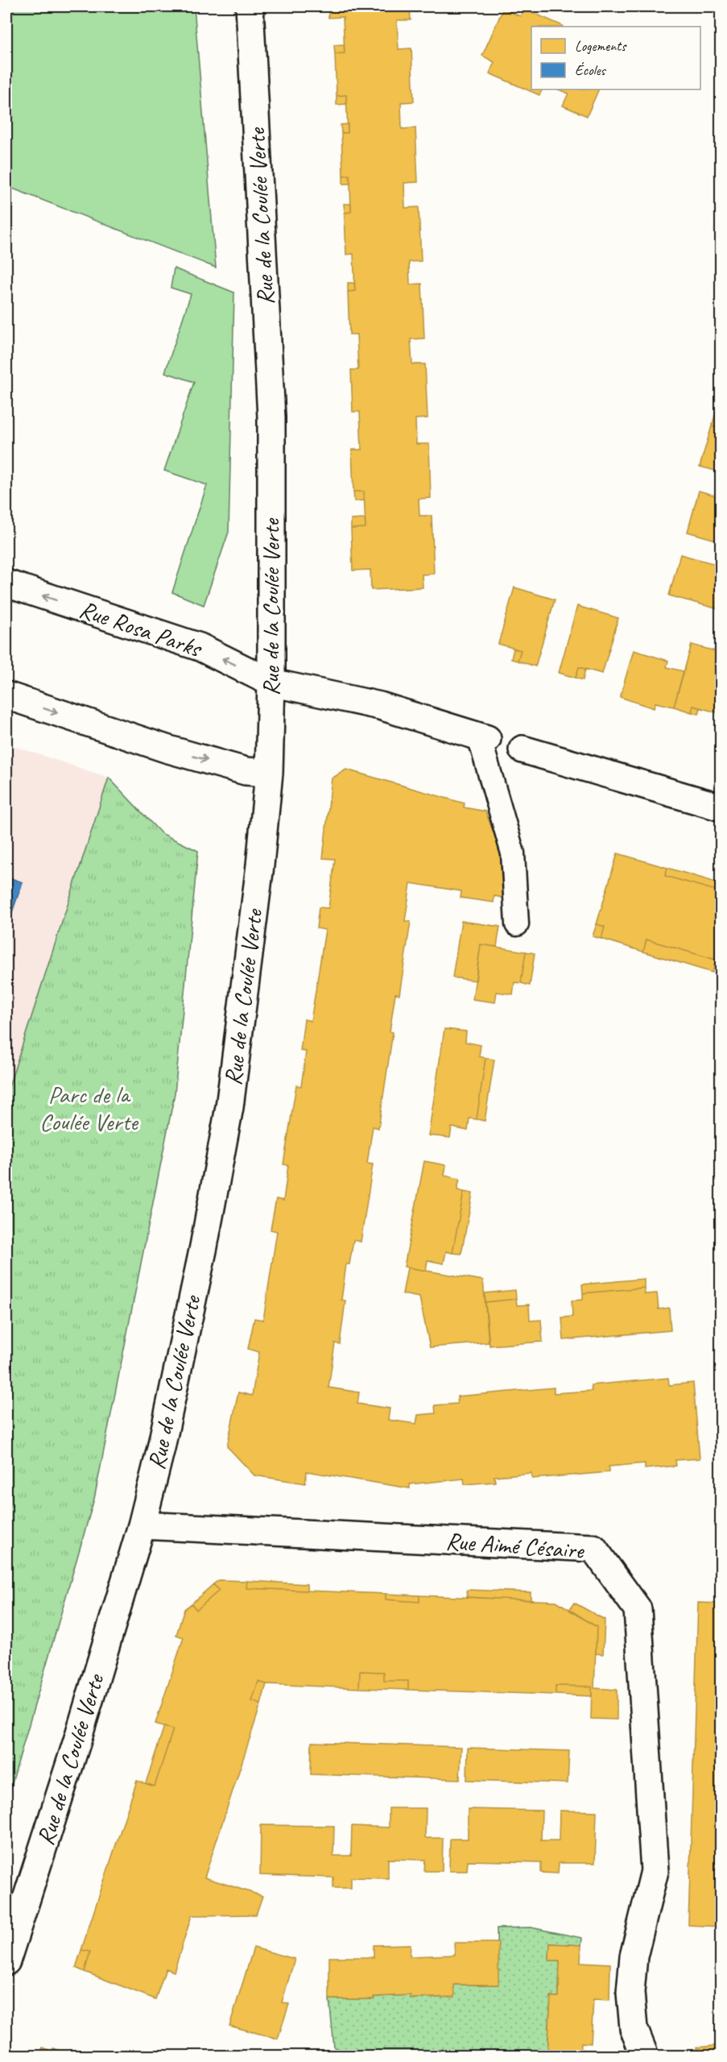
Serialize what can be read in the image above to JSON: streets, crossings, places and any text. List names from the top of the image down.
{
  "streets": {
    "street": ["Rue de la Coulée Verte", "Rue Rosa Parks", "Rue Aimé Césaire"]
  },
  "crossings": [
    ["Rue de la Coulée Verte", "Rue Rosa Parks"],
    ["Rue de la Coulée Verte", "Rue Aimé Césaire"]
  ],
  "parks": ["Parc de la Coulée Verte"],
  "legend": ["Logements", "Écoles"]
}
